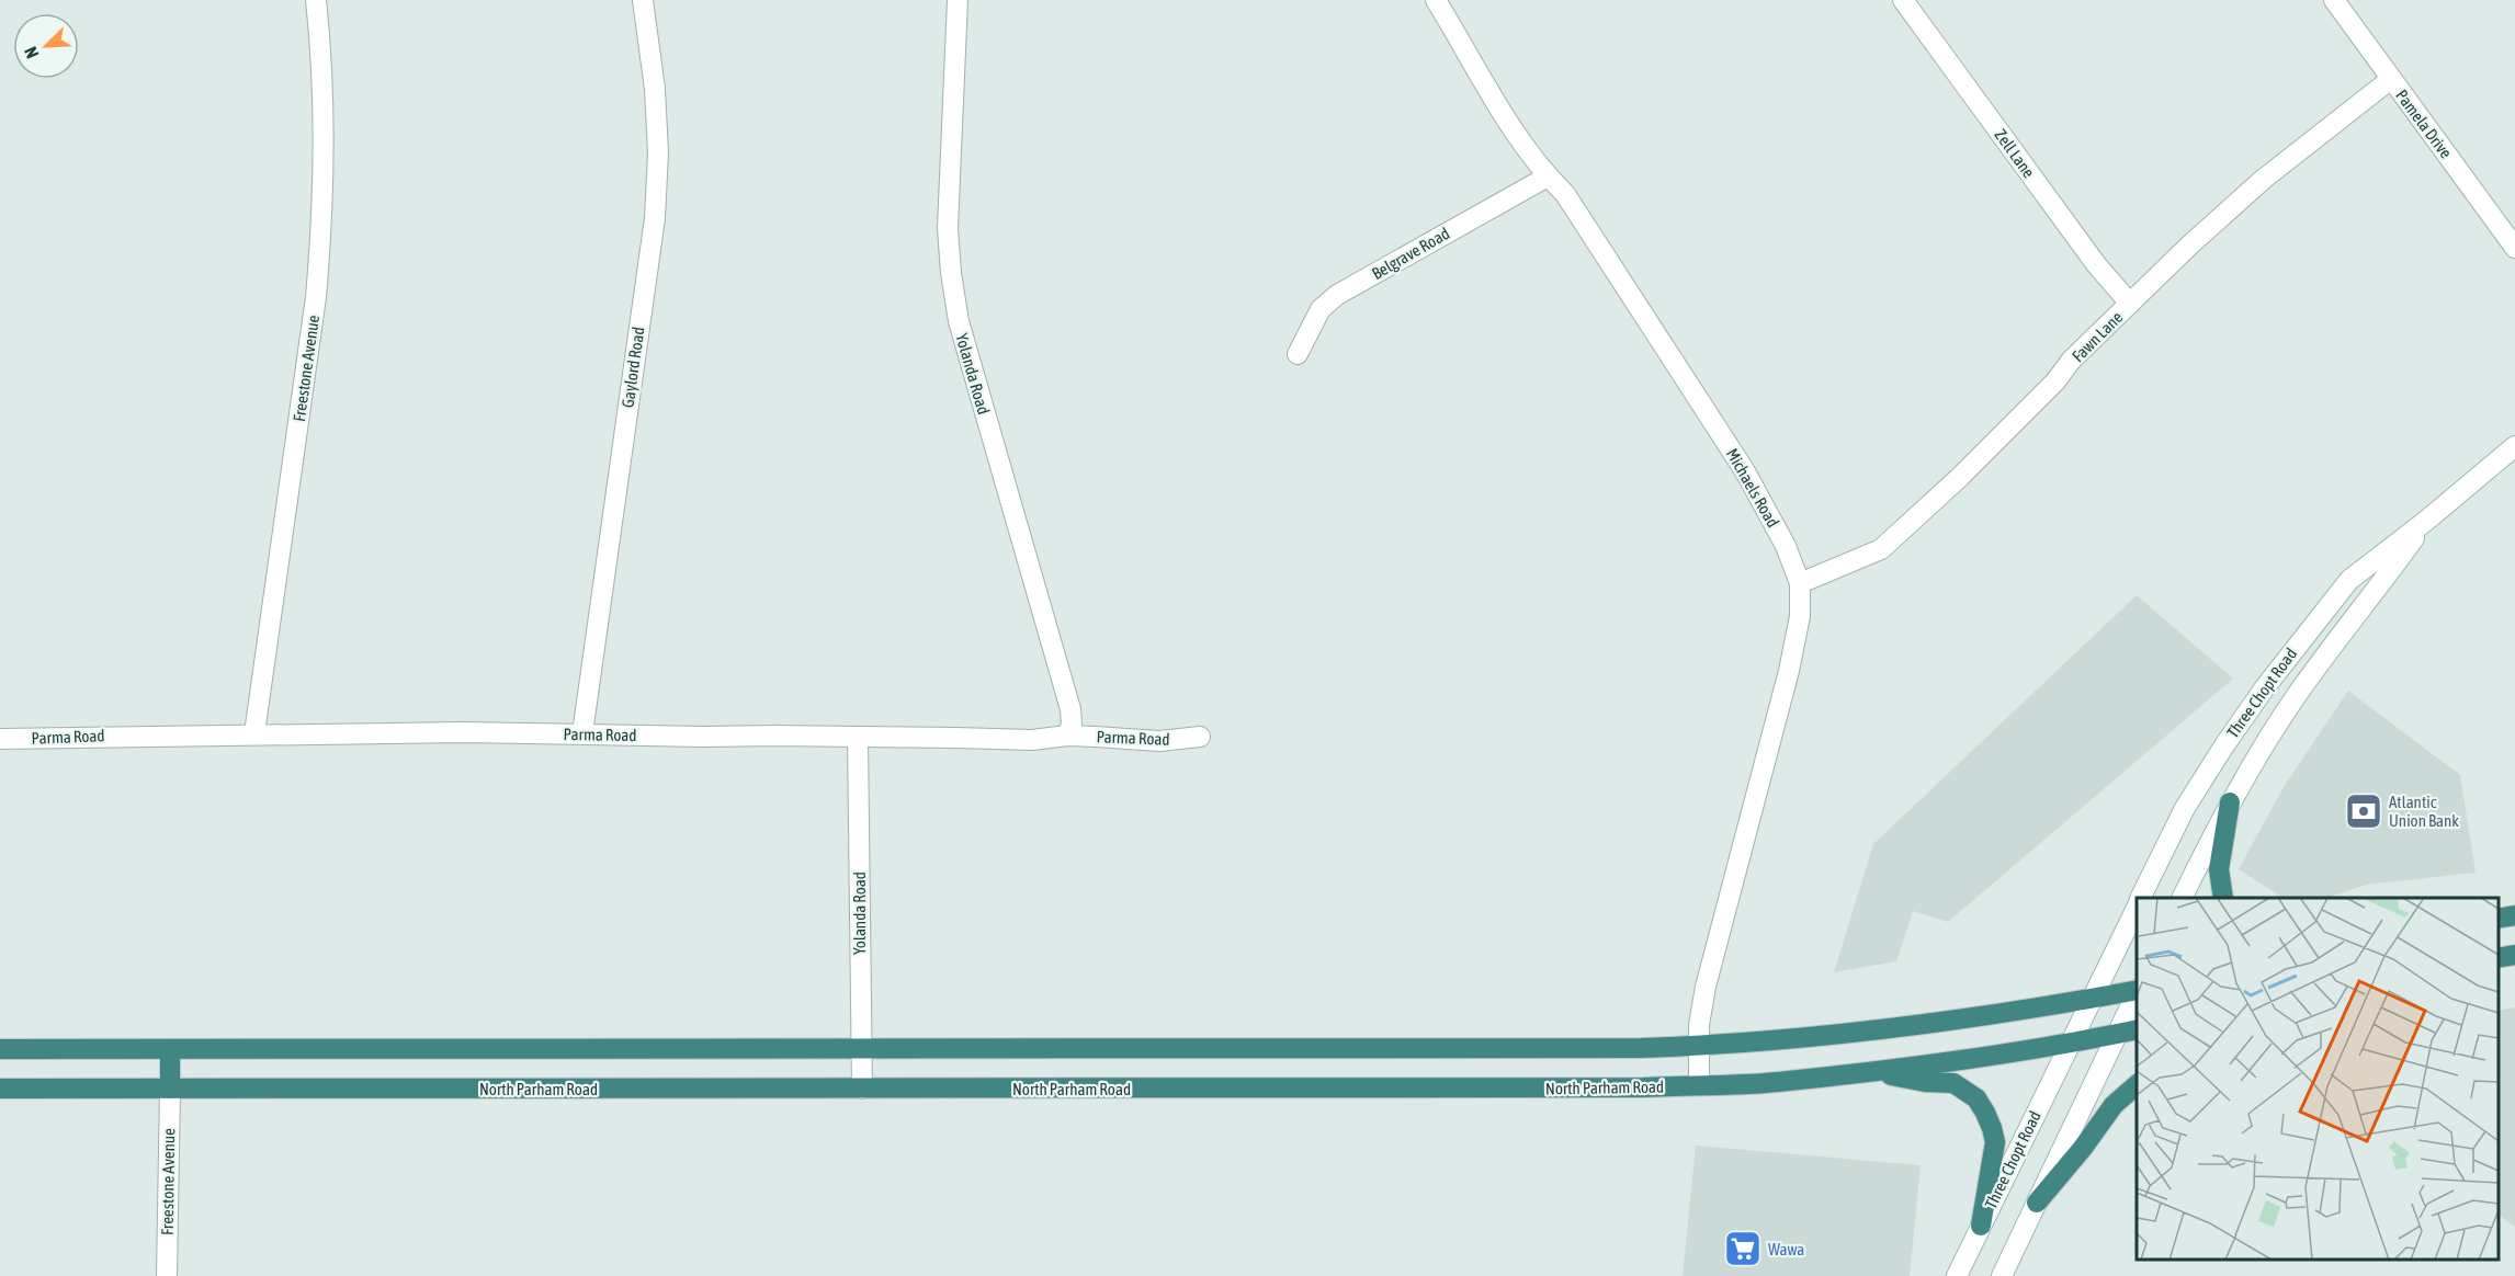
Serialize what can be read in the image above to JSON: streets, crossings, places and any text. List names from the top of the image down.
{
  "streets": {
    "highway": ["North Parham Road"],
    "street": [
      "Pamela Drive",
      "Zell Lane",
      "Belgrave Road",
      "Fawn Lane",
      "Gaylord Road",
      "Freestone Avenue",
      "Yolanda Road",
      "Michaels Road",
      "Three Chopt Road",
      "Parma Road"
    ]
  },
  "crossings": [
    ["Pamela Drive", "Fawn Lane"],
    ["Zell Lane", "Fawn Lane"],
    ["Belgrave Road", "Michaels Road"],
    ["Fawn Lane", "Michaels Road"],
    ["Gaylord Road", "Parma Road"],
    ["Freestone Avenue", "Parma Road"],
    ["Freestone Avenue", "North Parham Road"],
    ["Yolanda Road", "Parma Road"],
    ["Yolanda Road", "North Parham Road"],
    ["Michaels Road", "North Parham Road"],
    ["Three Chopt Road", "North Parham Road"]
  ],
  "places": {
    "bank": ["Atlantic Union Bank"],
    "supermarket": ["Wawa"]
  },
  "north": "bottom left"
}
